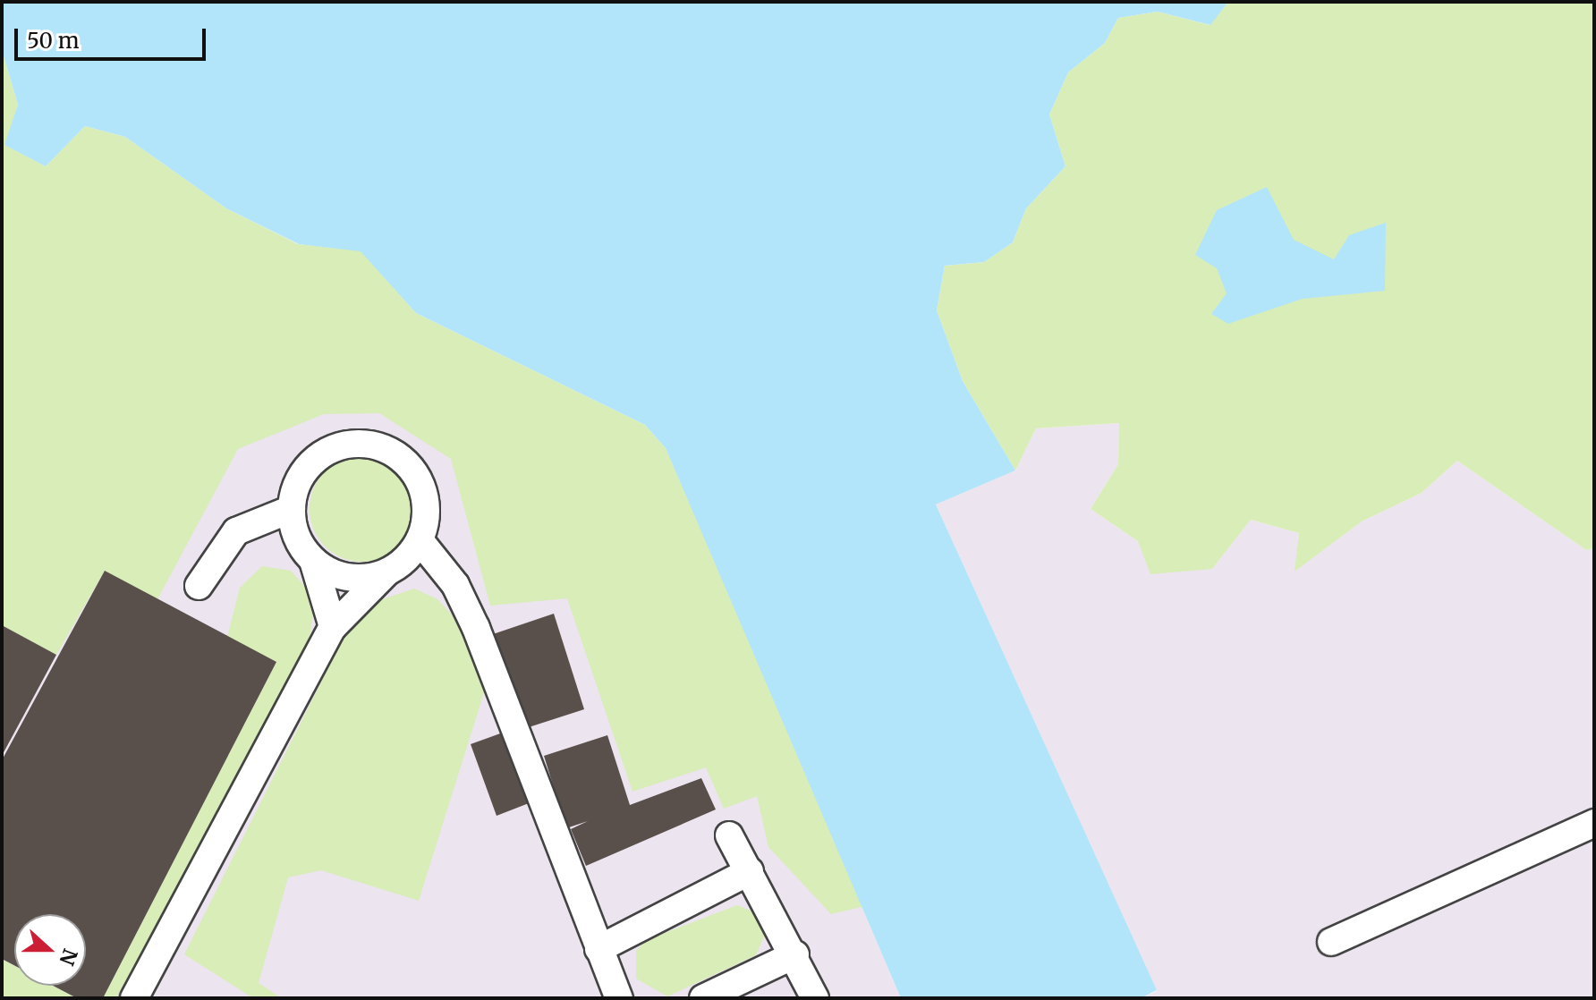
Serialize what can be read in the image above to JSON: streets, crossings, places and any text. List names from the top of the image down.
{
  "scale_bar": "50 m",
  "north": "right"
}
